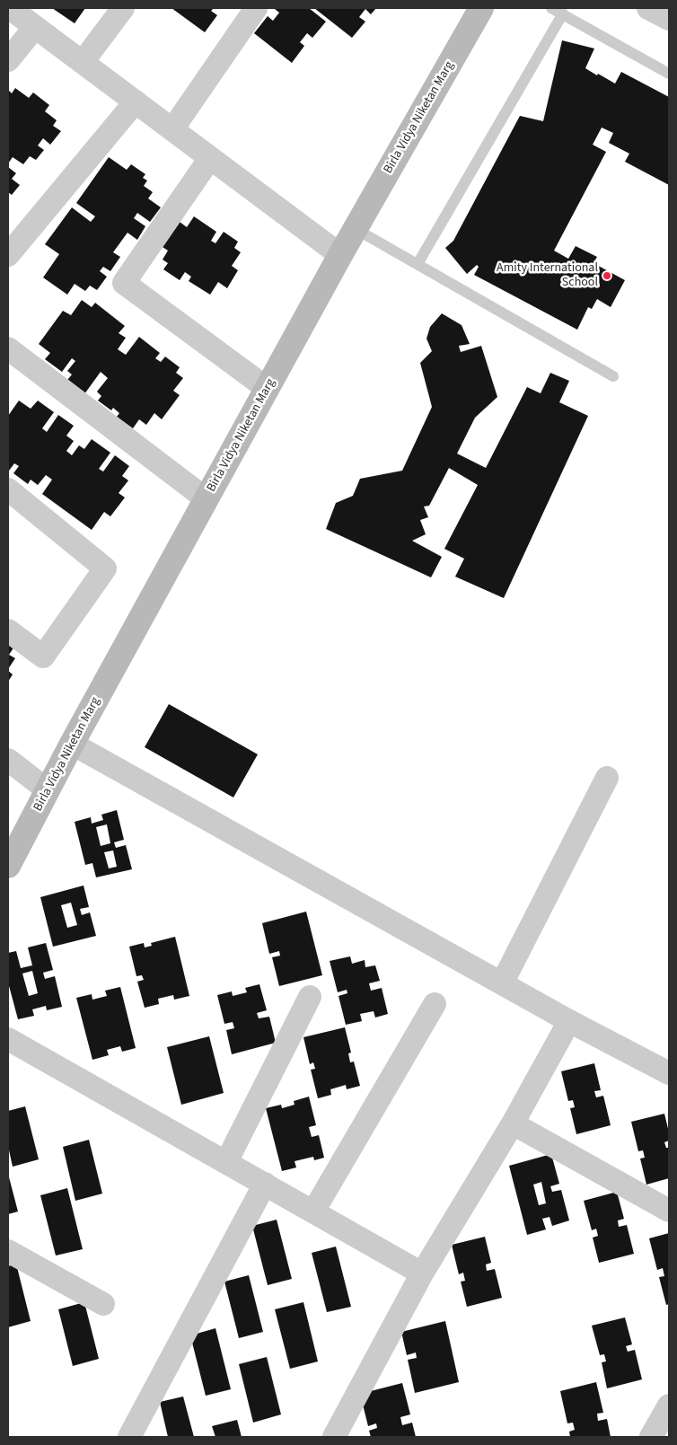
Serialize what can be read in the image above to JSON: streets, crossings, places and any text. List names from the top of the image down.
{
  "streets": {
    "street": ["Birla Vidya Niketan Marg"]
  },
  "places": ["Amity International School"]
}
